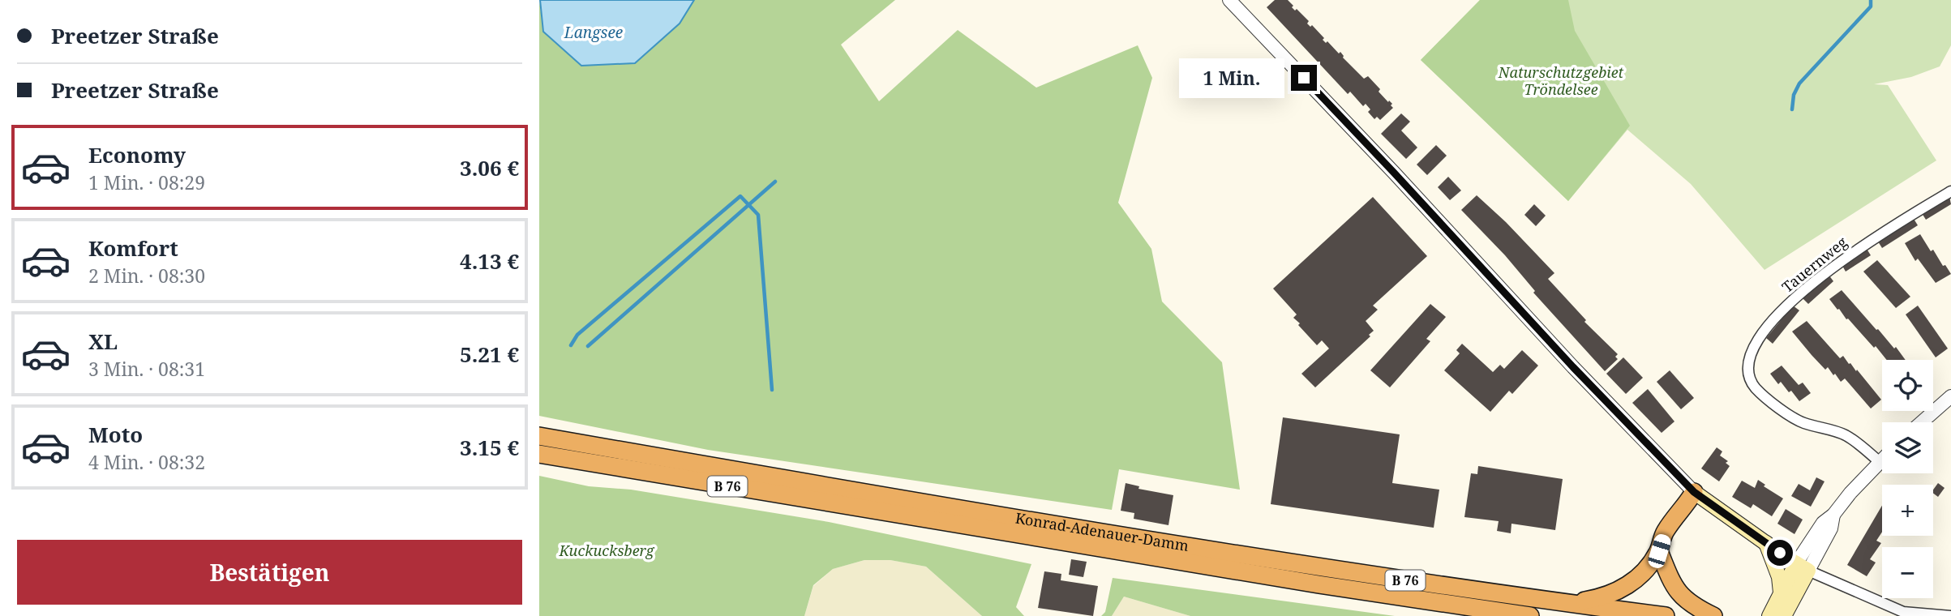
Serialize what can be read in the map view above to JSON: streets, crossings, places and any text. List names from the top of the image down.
{
  "streets": {
    "highway": ["B 76", "Konrad-Adenauer-Damm"],
    "street": ["Tauernweg"]
  },
  "water": ["Langsee"],
  "parks": ["Naturschutzgebiet Tröndelsee", "Kuckucksberg"],
  "page": {
    "banner": ["Preetzer Straße", "Preetzer Straße"],
    "bubble": "1 Min.",
    "list": [
      {
        "name": "Economy",
        "note": "1 Min. · 08:29",
        "value": "3.06 €"
      },
      {
        "name": "Komfort",
        "note": "2 Min. · 08:30",
        "value": "4.13 €"
      },
      {
        "name": "XL",
        "note": "3 Min. · 08:31",
        "value": "5.21 €"
      },
      {
        "name": "Moto",
        "note": "4 Min. · 08:32",
        "value": "3.15 €"
      }
    ],
    "map_buttons": ["+", "−"],
    "buttons": "Bestätigen"
  }
}
